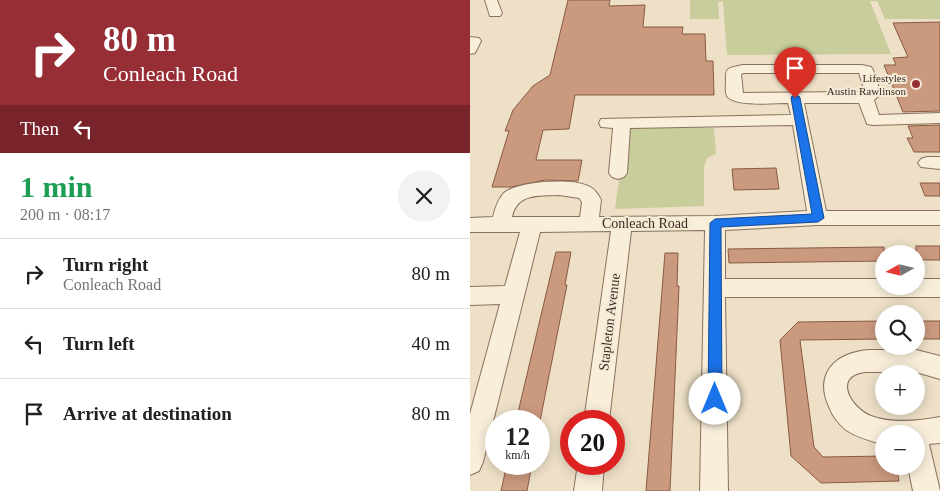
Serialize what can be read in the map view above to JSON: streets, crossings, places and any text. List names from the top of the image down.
{
  "streets": {
    "street": ["Conleach Road", "Stapleton Avenue"]
  },
  "crossings": [
    ["Conleach Road", "Stapleton Avenue"]
  ],
  "places": ["Lifestyles Austin Rawlinson"],
  "north": "left",
  "page": {
    "turn": ["80 m", "Conleach Road"],
    "then": "Then",
    "heading": ["1 min", "200 m · 08:17"],
    "list": [
      {
        "name": "Turn right",
        "note": "Conleach Road",
        "value": "80 m"
      },
      {
        "name": "Turn left",
        "value": "40 m"
      },
      {
        "name": "Arrive at destination",
        "value": "80 m"
      }
    ],
    "map_buttons": ["+", "−"],
    "speed": "12 km/h",
    "limit": "20"
  }
}
